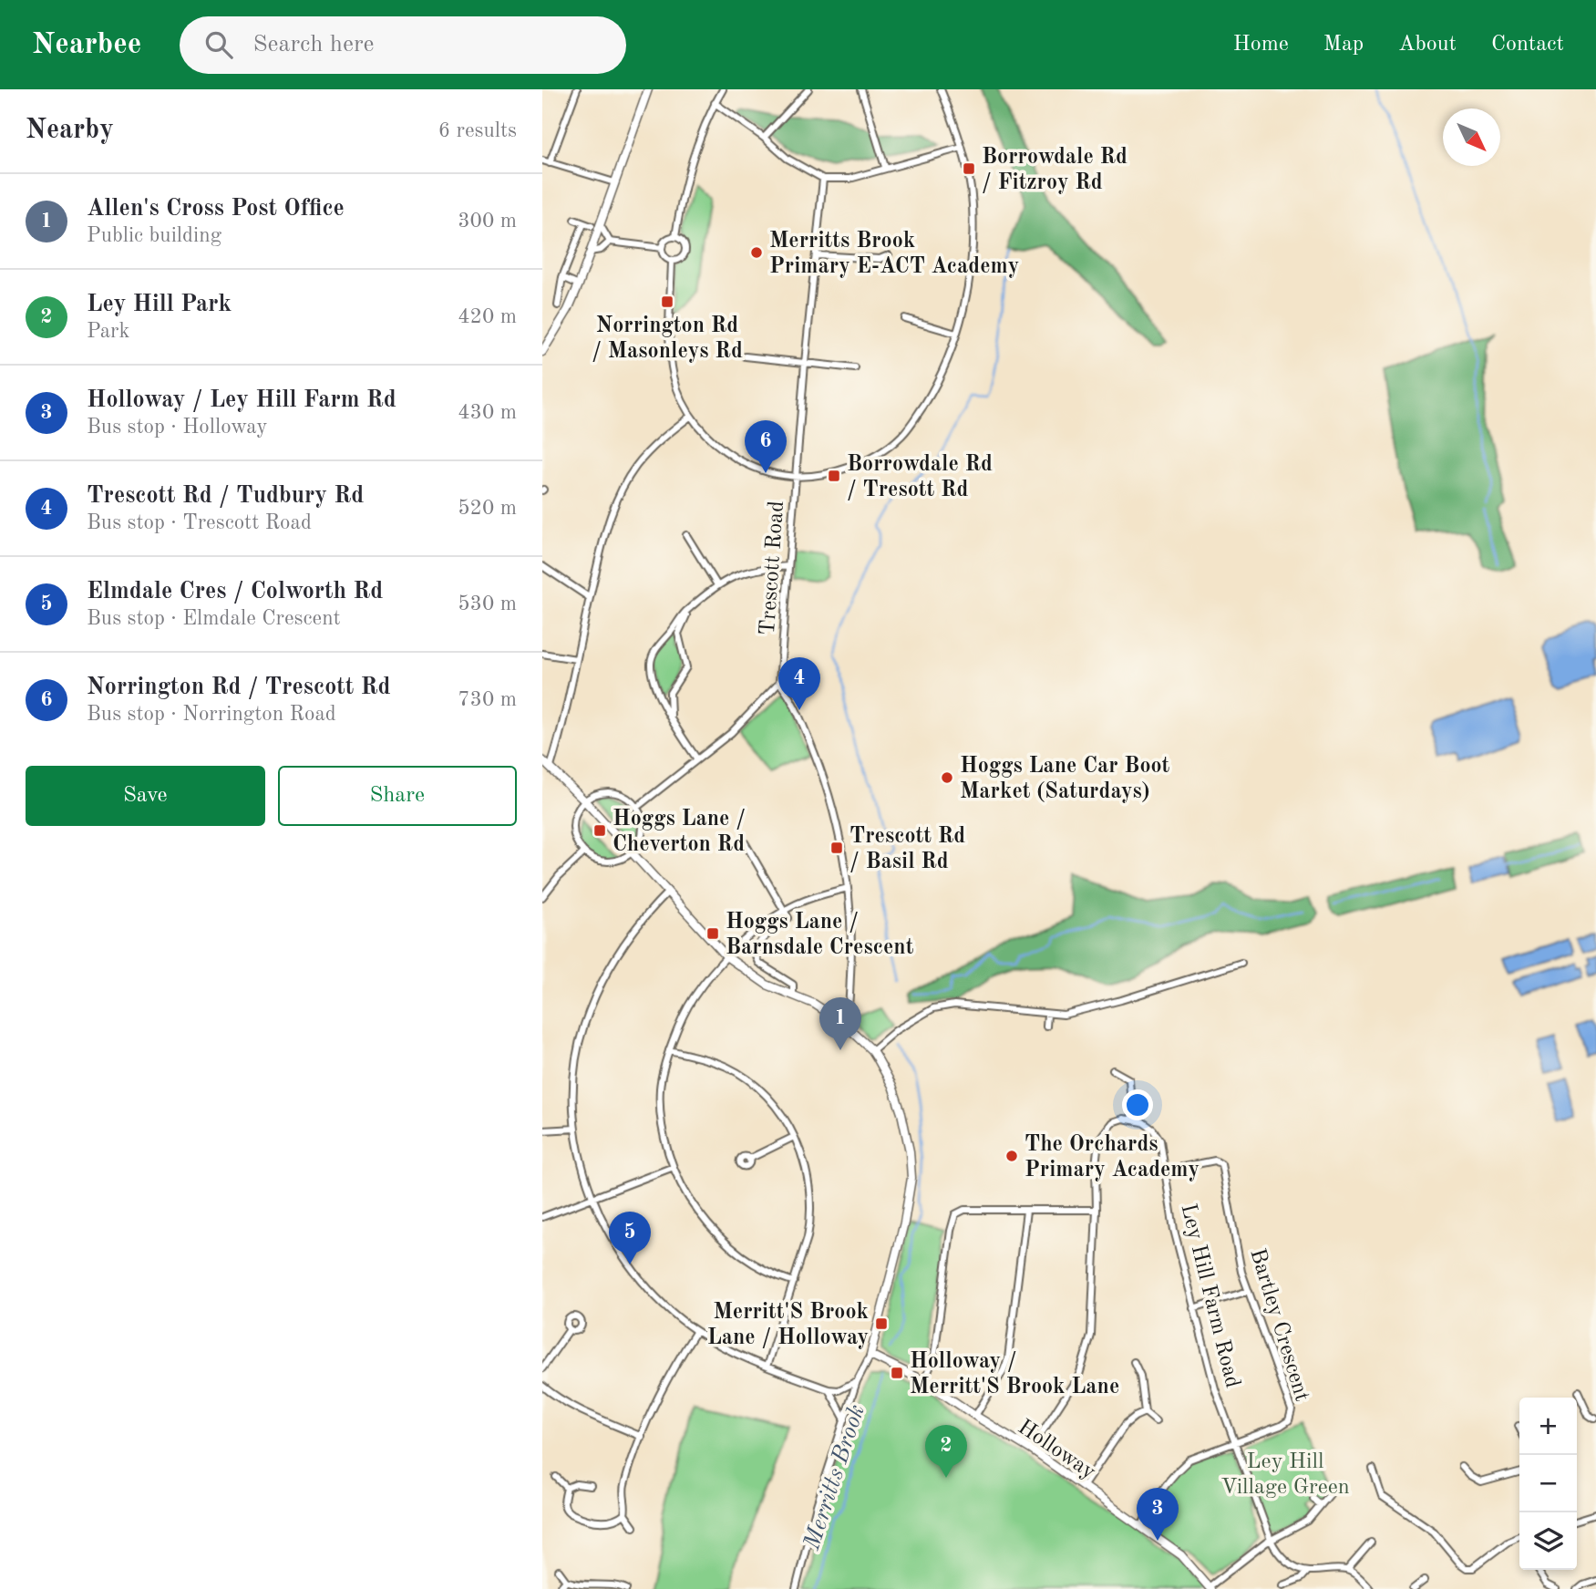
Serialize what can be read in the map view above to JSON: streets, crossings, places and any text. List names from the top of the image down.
{
  "streets": {
    "street": [
      "Trescott Road",
      "Ley Hill Farm Road",
      "Bartley Crescent",
      "Holloway"
    ]
  },
  "crossings": [
    ["Ley Hill Farm Road", "Bartley Crescent"]
  ],
  "water": ["Merritts Brook"],
  "parks": ["Ley Hill Village Green"],
  "places": {
    "transit": [
      "Borrowdale Rd / Fitzroy Rd",
      "Norrington Rd / Masonleys Rd",
      "Borrowdale Rd / Tresott Rd",
      "Hoggs Lane / Cheverton Rd",
      "Trescott Rd / Basil Rd",
      "Hoggs Lane / Barnsdale Crescent",
      "Merritt'S Brook Lane / Holloway",
      "Holloway / Merritt'S Brook Lane"
    ],
    "other": ["Merritts Brook Primary E-ACT Academy", "Hoggs Lane Car Boot Market (Saturdays)", "The Orchards Primary Academy"]
  },
  "north": "bottom right",
  "page": {
    "header": "Nearbee",
    "search": "Search here",
    "nav": [
      "Home",
      "Map",
      "About",
      "Contact"
    ],
    "heading": ["Nearby", "6 results"],
    "list": [
      {
        "mark": "1",
        "name": "Allen's Cross Post Office",
        "note": "Public building",
        "value": "300 m"
      },
      {
        "mark": "2",
        "name": "Ley Hill Park",
        "note": "Park",
        "value": "420 m"
      },
      {
        "mark": "3",
        "name": "Holloway / Ley Hill Farm Rd",
        "note": "Bus stop · Holloway",
        "value": "430 m"
      },
      {
        "mark": "4",
        "name": "Trescott Rd / Tudbury Rd",
        "note": "Bus stop · Trescott Road",
        "value": "520 m"
      },
      {
        "mark": "5",
        "name": "Elmdale Cres / Colworth Rd",
        "note": "Bus stop · Elmdale Crescent",
        "value": "530 m"
      },
      {
        "mark": "6",
        "name": "Norrington Rd / Trescott Rd",
        "note": "Bus stop · Norrington Road",
        "value": "730 m"
      }
    ],
    "pins": [
      "6",
      "4",
      "1",
      "5",
      "2",
      "3"
    ],
    "buttons": ["Save", "Share"],
    "map_buttons": ["+", "−"]
  }
}
